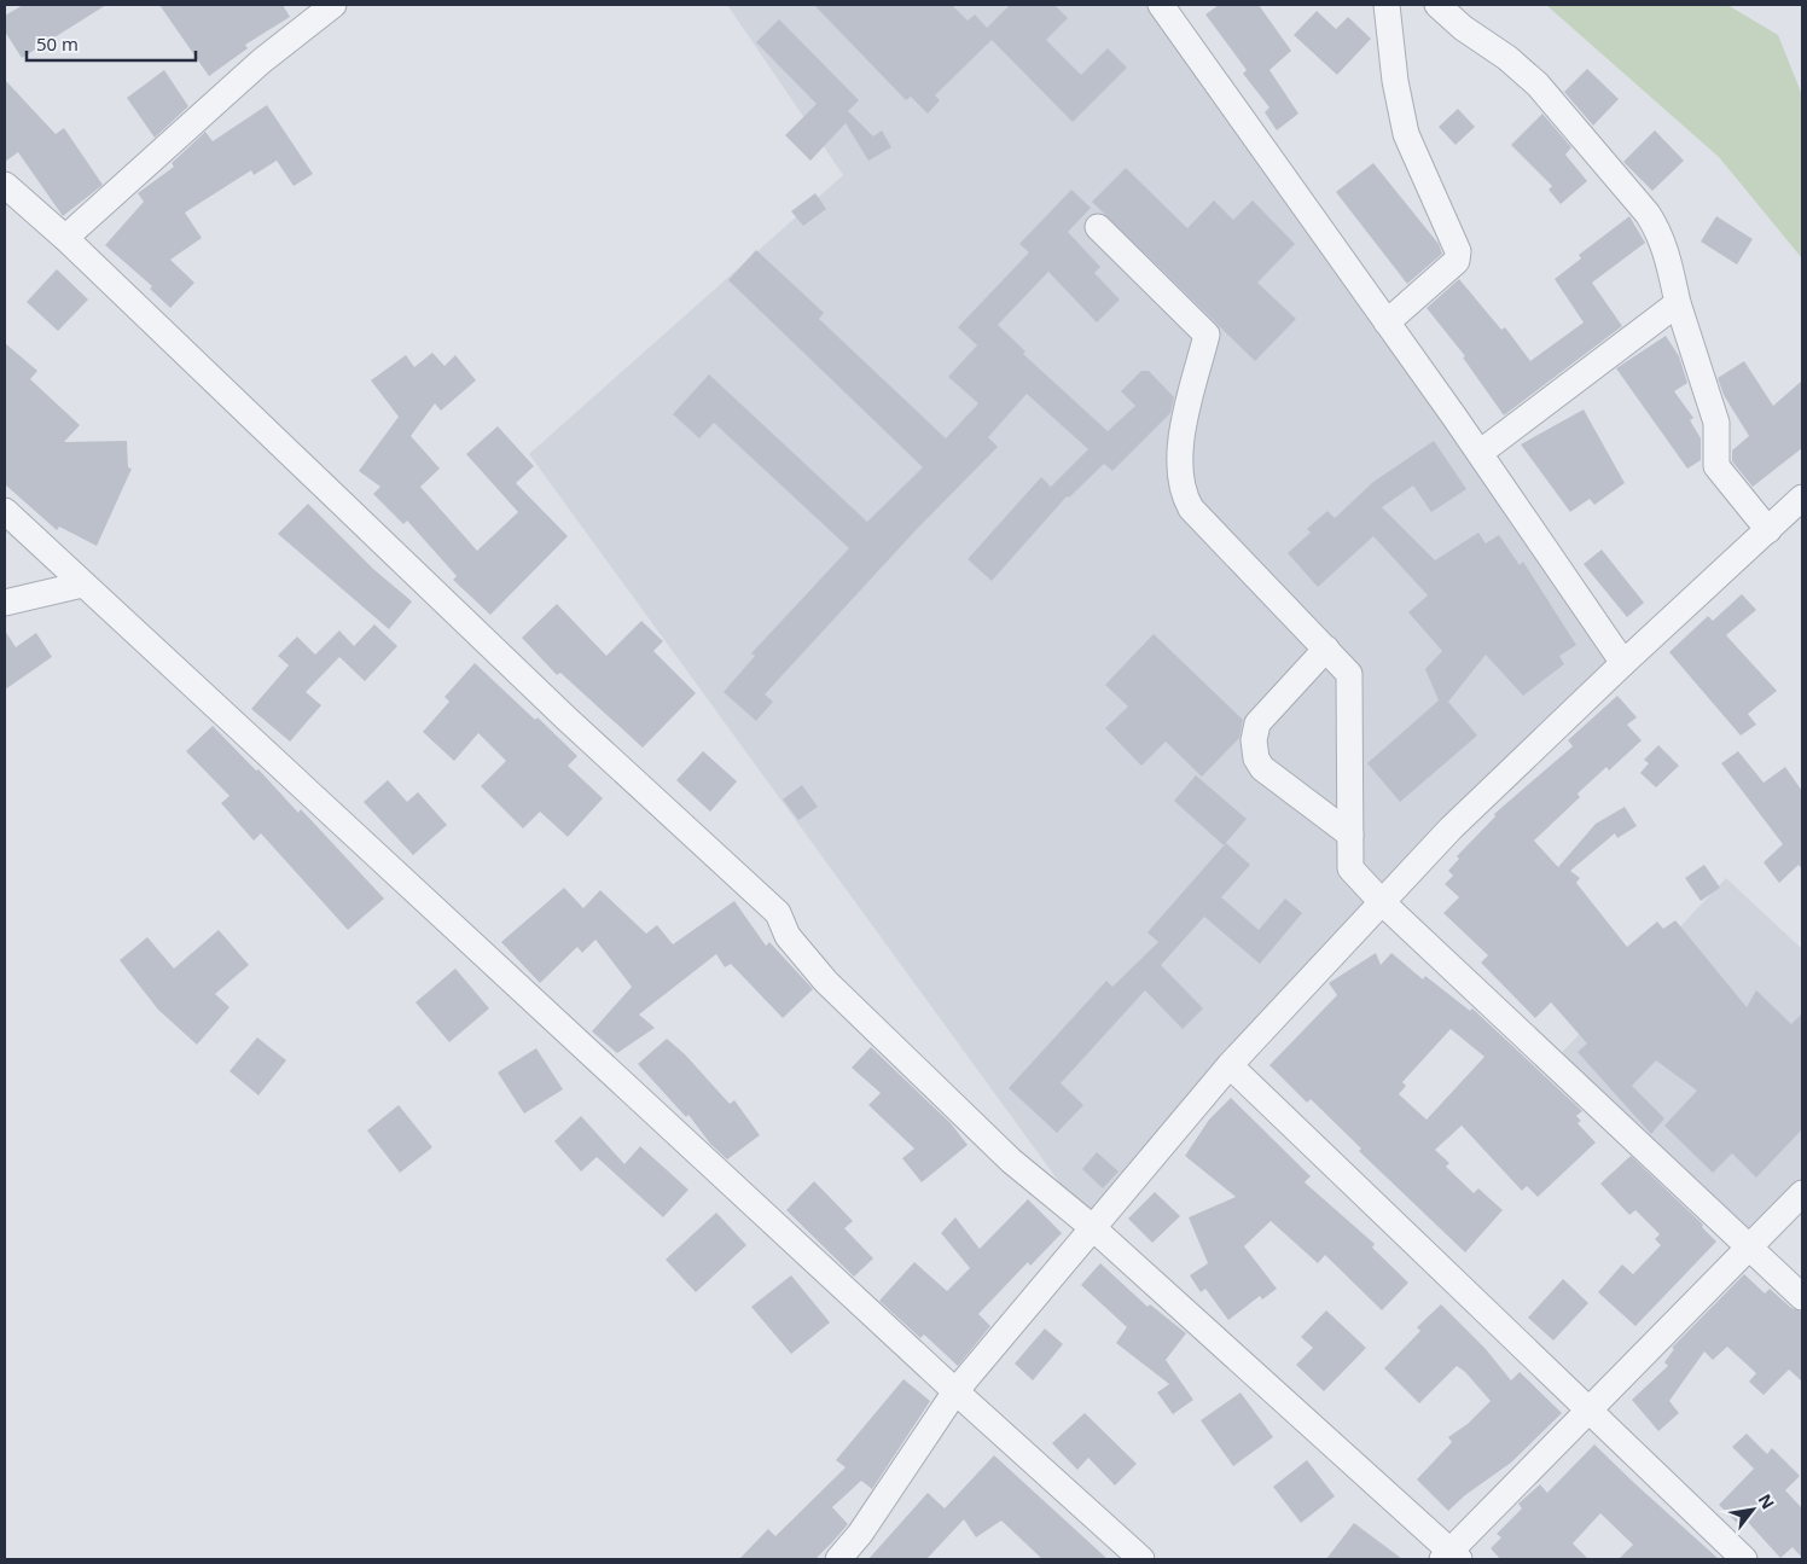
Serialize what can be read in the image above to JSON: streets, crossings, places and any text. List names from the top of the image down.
{
  "scale_bar": "50 m",
  "north": "top right"
}
